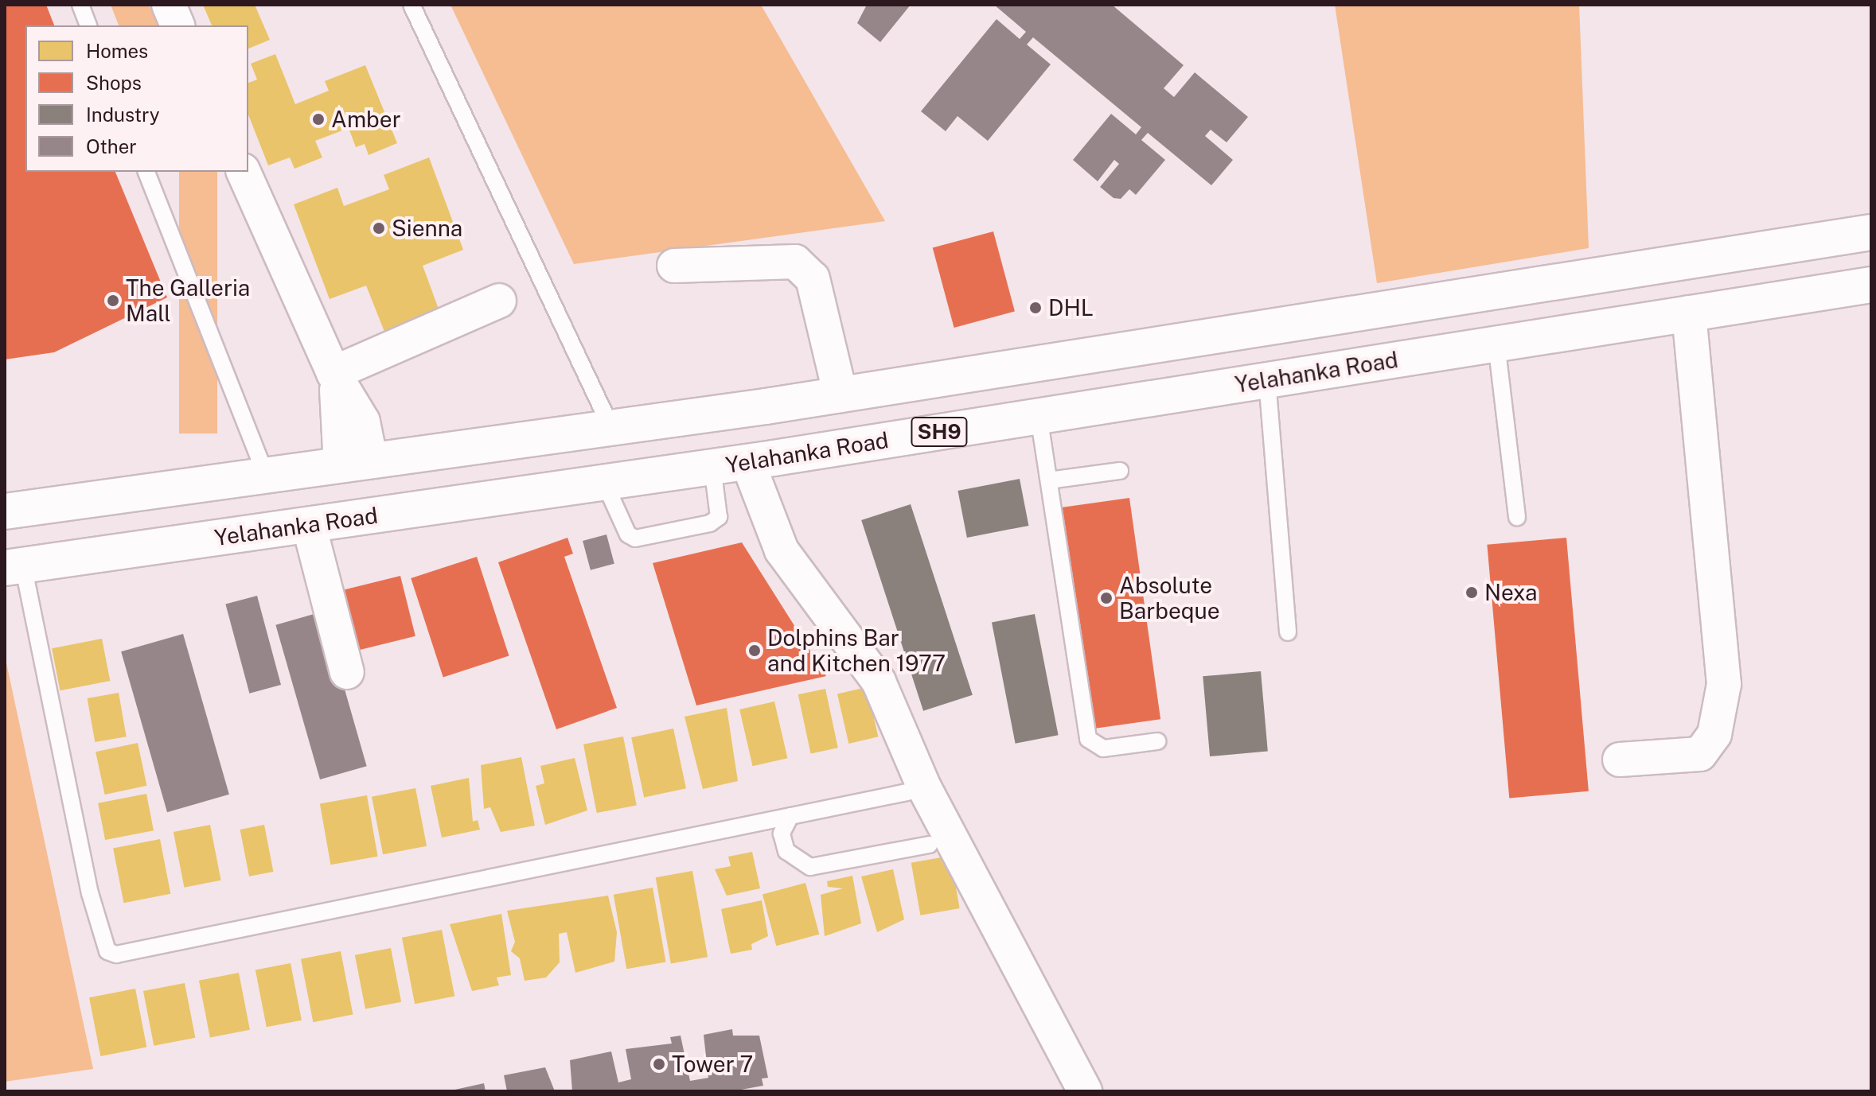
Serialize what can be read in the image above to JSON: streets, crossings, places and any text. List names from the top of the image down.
{
  "streets": {
    "main road": ["Yelahanka Road", "SH9"]
  },
  "places": [
    "Amber",
    "Sienna",
    "The Galleria Mall",
    "DHL",
    "Nexa",
    "Absolute Barbeque",
    "Dolphins Bar and Kitchen 1977",
    "Tower 7"
  ],
  "legend": [
    "Homes",
    "Shops",
    "Industry",
    "Other"
  ]
}
